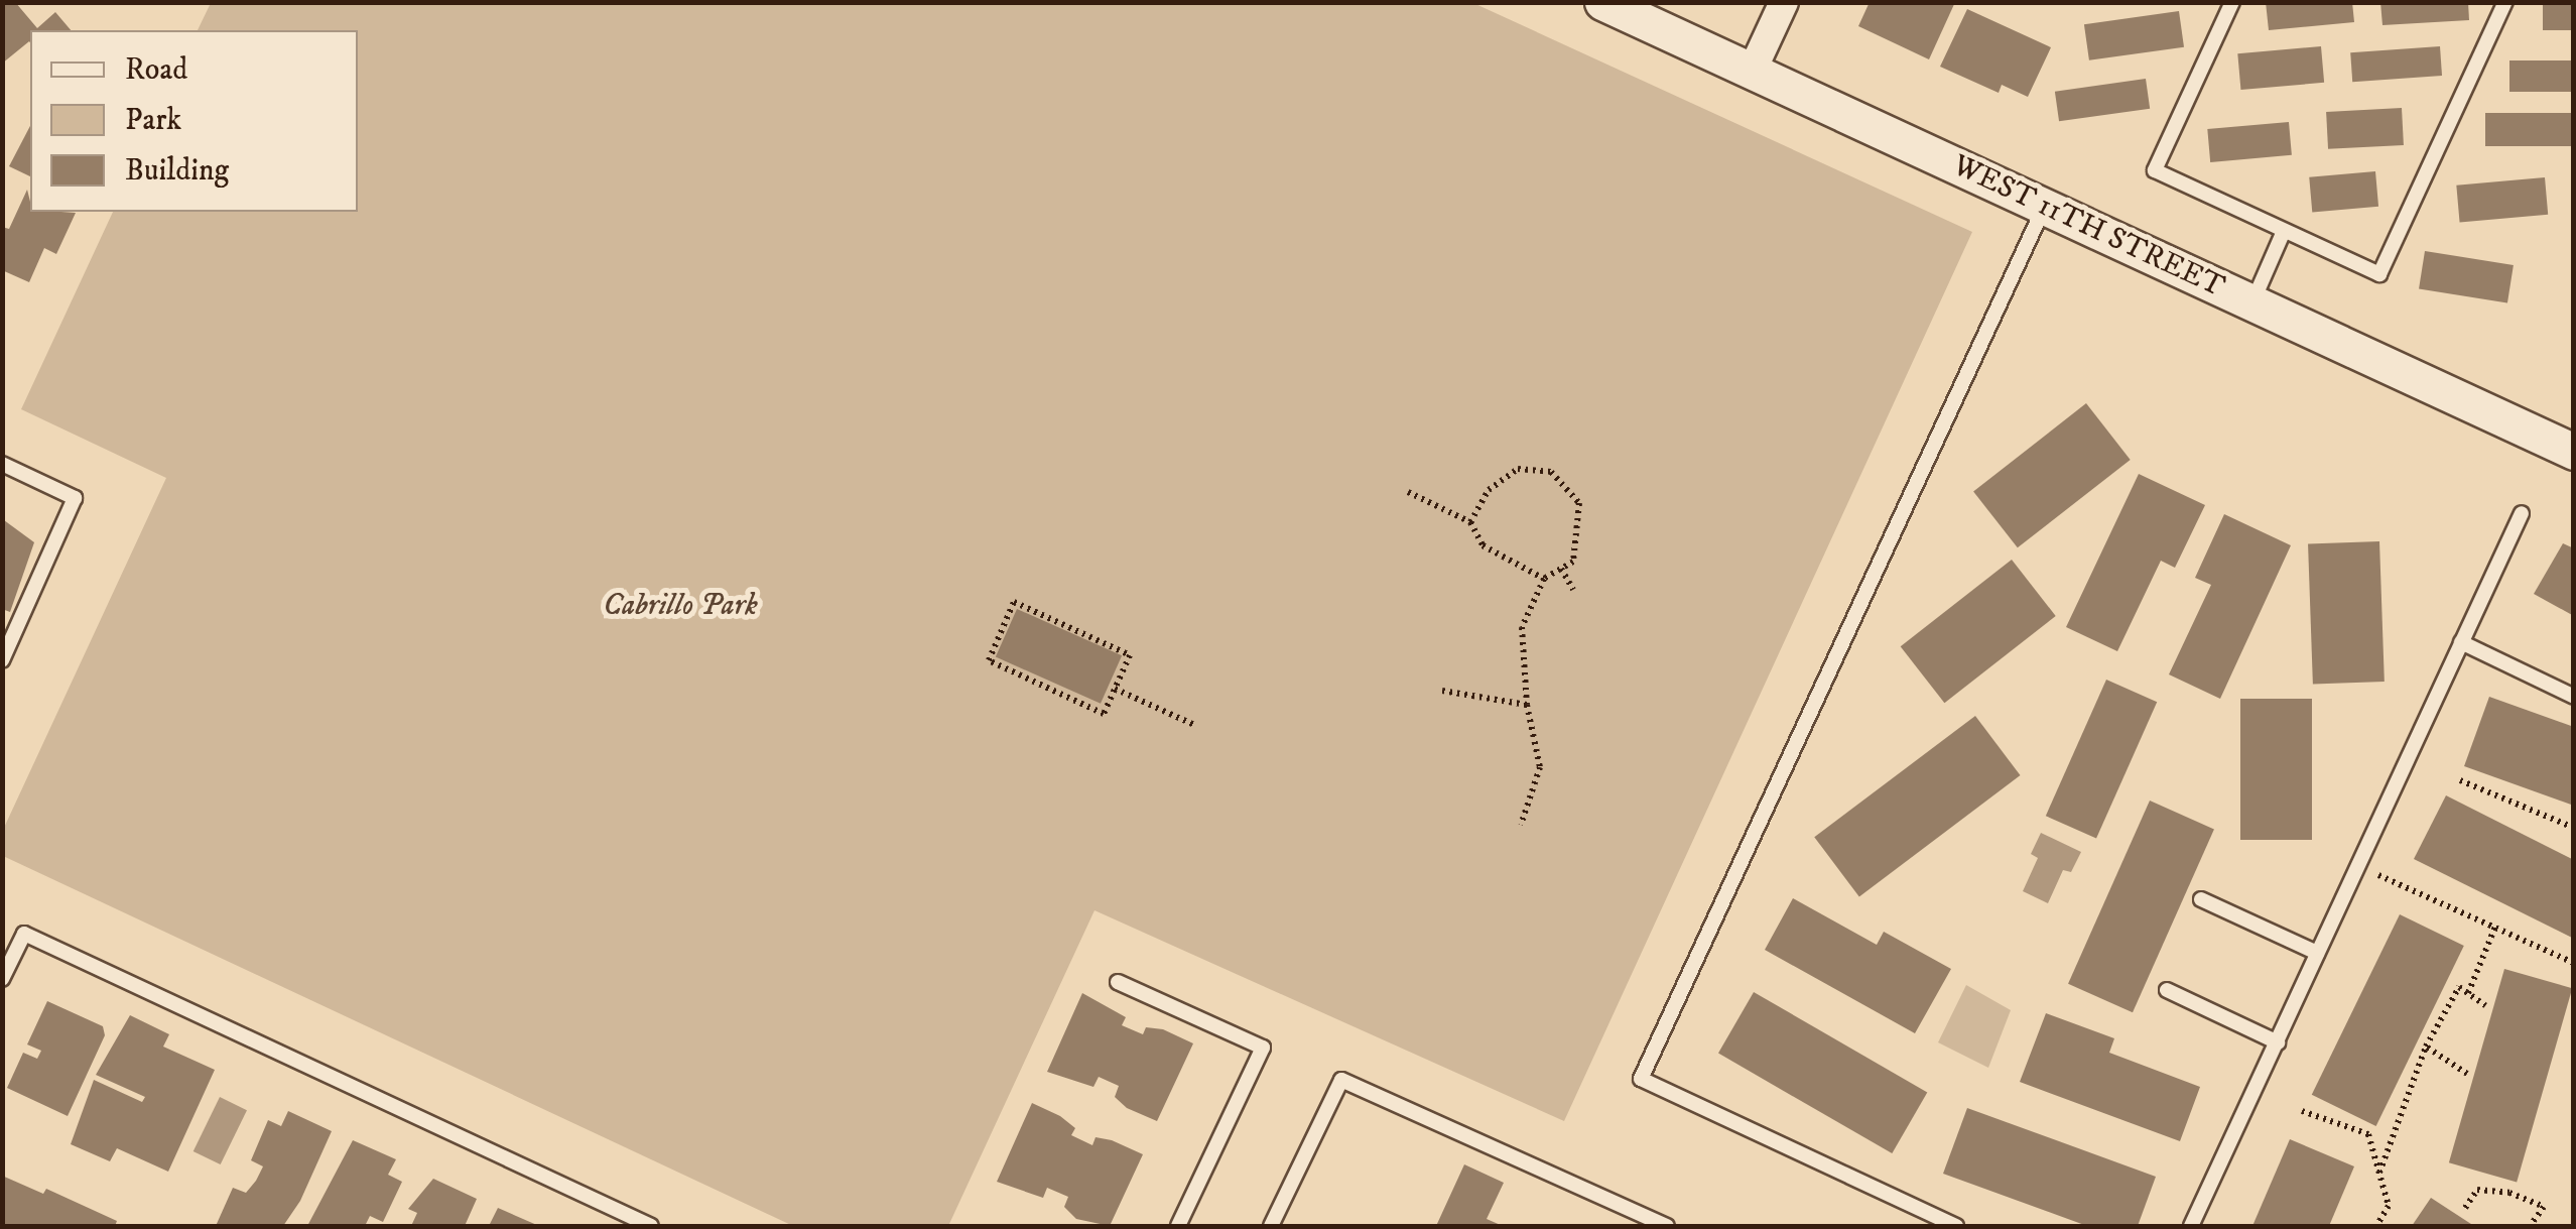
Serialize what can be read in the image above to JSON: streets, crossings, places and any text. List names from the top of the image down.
{
  "streets": {
    "street": ["WEST 11TH STREET"]
  },
  "parks": ["Cabrillo Park"],
  "legend": ["Road", "Park", "Building"]
}
